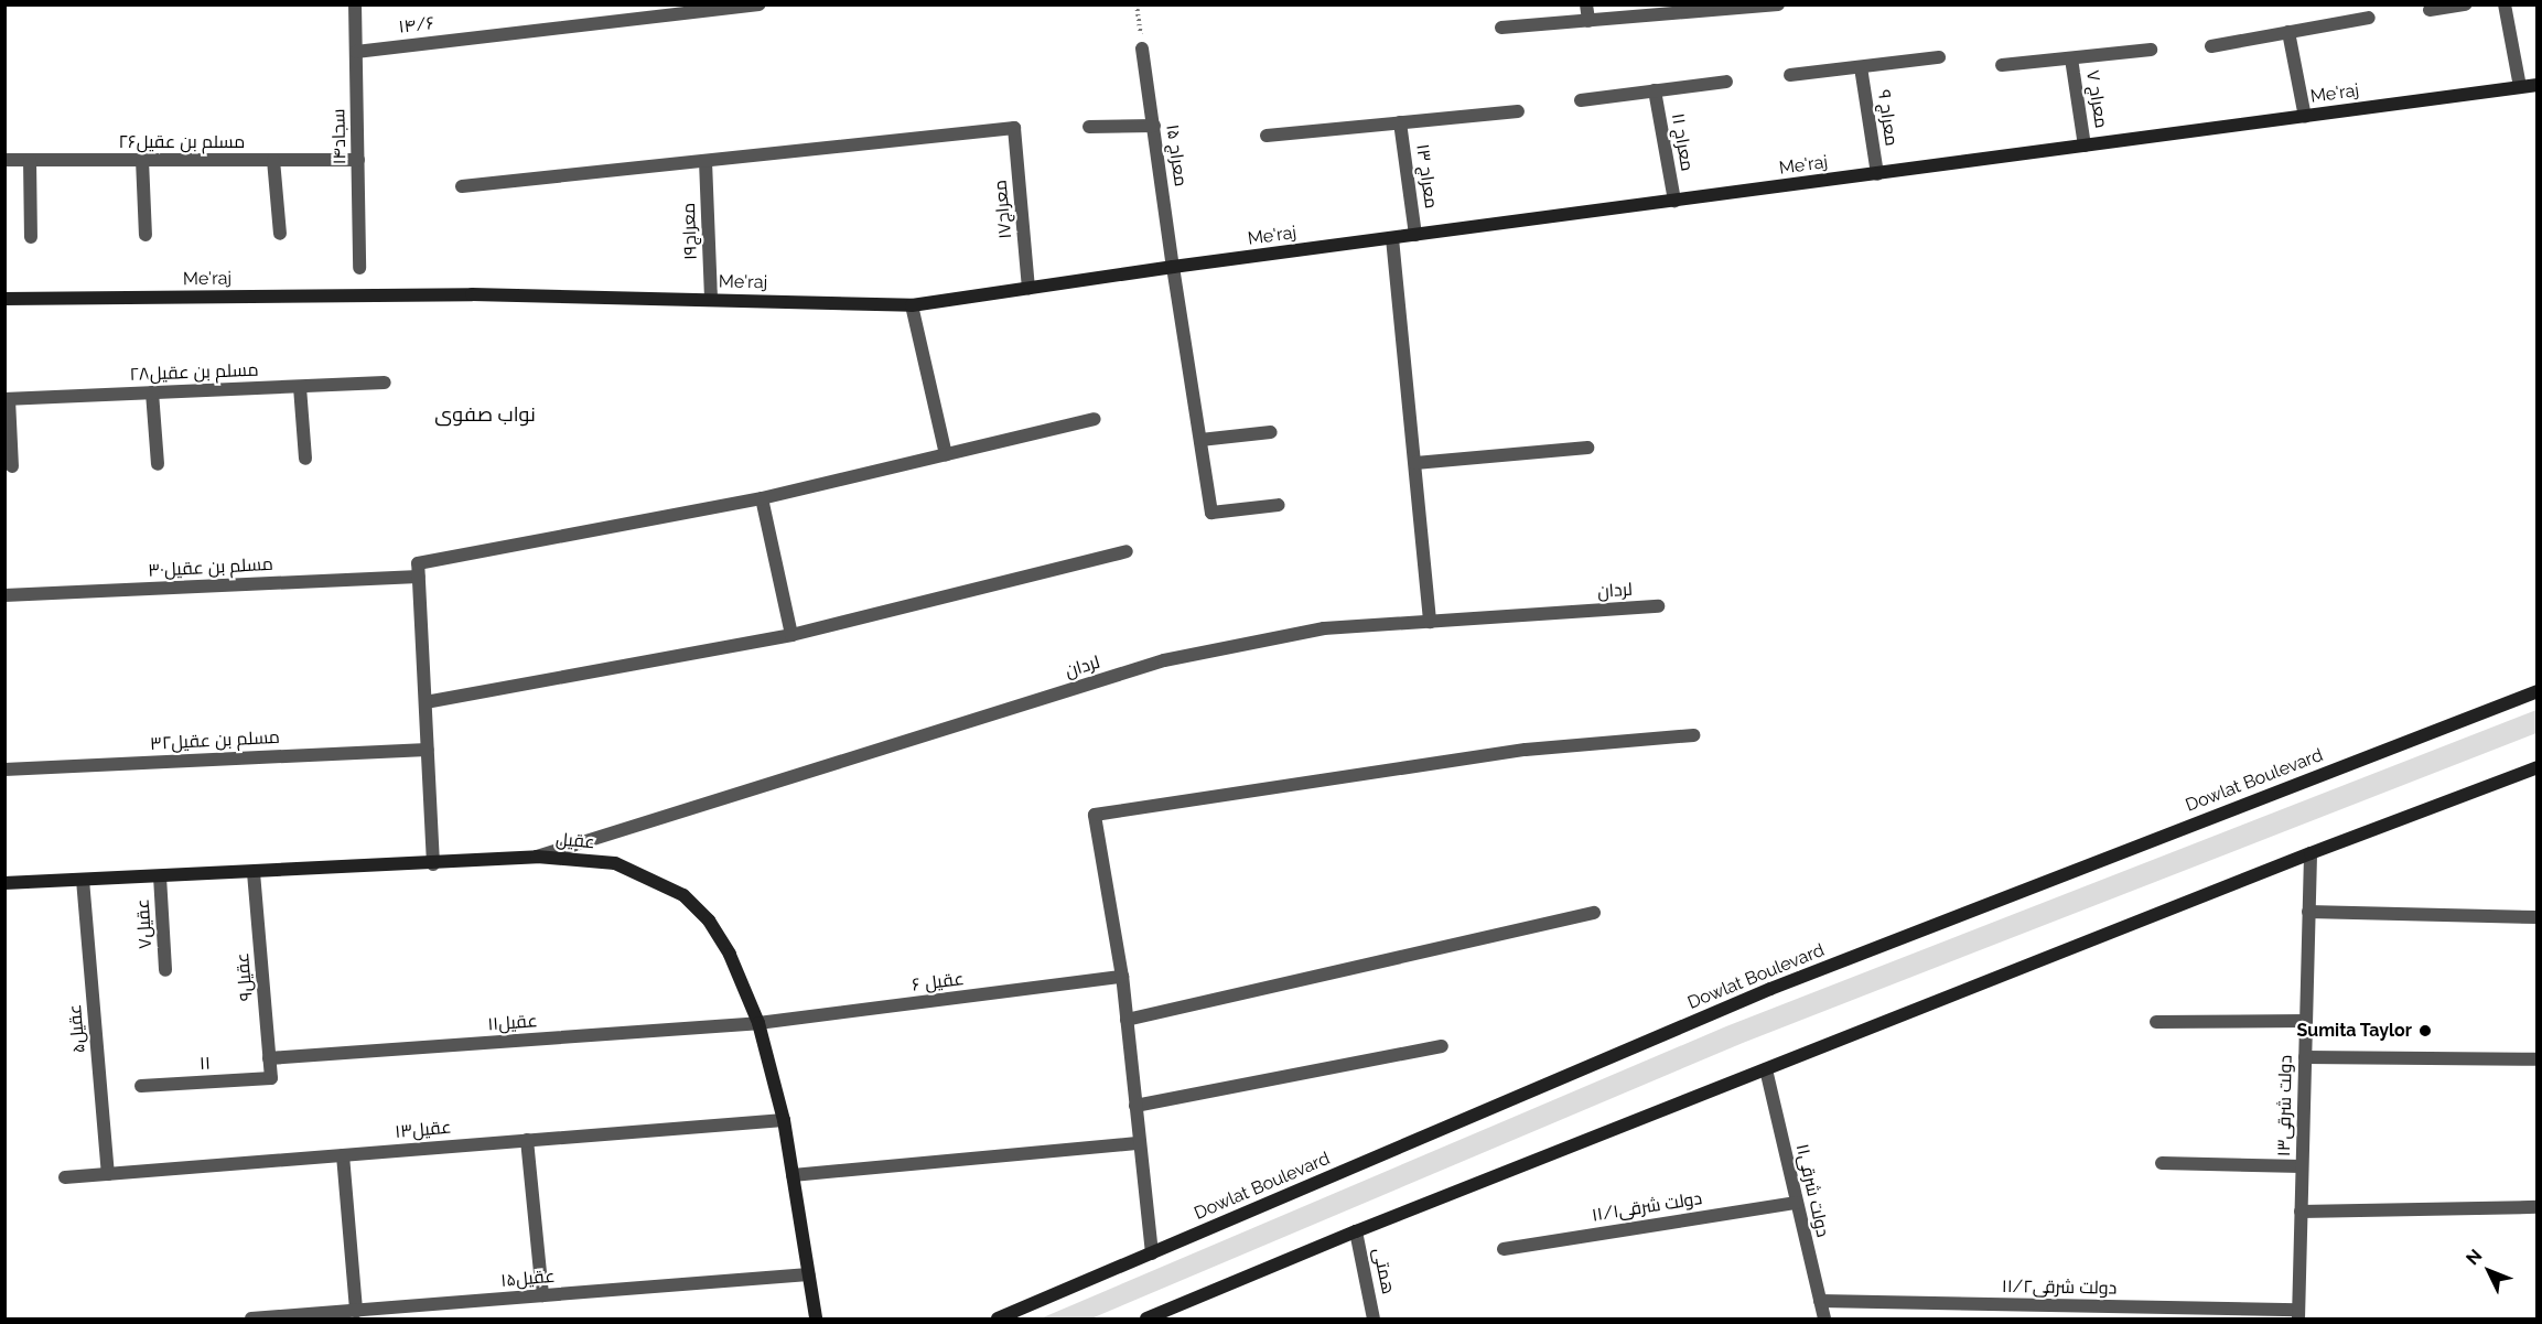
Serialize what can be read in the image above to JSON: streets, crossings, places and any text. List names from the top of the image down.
{
  "streets": {
    "street": [
      "۱۴/۶",
      "Me'raj",
      "معراج ۷",
      "معراج ۹",
      "۱۴سجاد",
      "مسلم بن عقیل۲۶",
      "معراج ۱۱",
      "معراج ۱۵",
      "معراج ۱۳",
      "معراج۱۷",
      "معراج۱۹",
      "مسلم بن عقیل۲۸",
      "مسلم بن عقیل۳۰",
      "لردان",
      "مسلم بن عقیل۳۲",
      "Dowlat Boulevard",
      "عقیل",
      "عقیل۷",
      "عقیل۹",
      "عقیل ۶",
      "عقیل۱۱",
      "عقیل۵",
      "۱۱",
      "۱۳دولت شرقی",
      "عقیل۱۳",
      "۱۱دولت شرقی",
      "۱۱/۱دولت شرقی",
      "همتی",
      "عقیل۱۵",
      "۱۱/۲دولت شرقی"
    ]
  },
  "crossings": [
    ["۱۴/۶", "۱۴سجاد"],
    ["Me'raj", "معراج ۷"],
    ["Me'raj", "معراج ۹"],
    ["Me'raj", "معراج ۱۱"],
    ["Me'raj", "معراج ۱۵"],
    ["Me'raj", "معراج ۱۳"],
    ["Me'raj", "معراج۱۷"],
    ["Me'raj", "معراج۱۹"],
    ["۱۴سجاد", "مسلم بن عقیل۲۶"],
    ["معراج۱۷", "معراج۱۹"],
    ["لردان", "عقیل"],
    ["عقیل", "عقیل۷"],
    ["عقیل", "عقیل۹"],
    ["عقیل", "عقیل ۶"],
    ["عقیل", "عقیل۱۱"],
    ["عقیل", "عقیل۵"],
    ["عقیل", "عقیل۱۳"],
    ["عقیل", "عقیل۱۵"],
    ["عقیل۹", "عقیل۱۱"],
    ["عقیل۹", "۱۱"],
    ["عقیل ۶", "عقیل۱۱"],
    ["عقیل۵", "عقیل۱۳"],
    ["۱۳دولت شرقی", "۱۱/۲دولت شرقی"],
    ["۱۱دولت شرقی", "۱۱/۱دولت شرقی"],
    ["۱۱دولت شرقی", "۱۱/۲دولت شرقی"]
  ],
  "districts": ["نواب صفوی"],
  "places": ["Sumita Taylor"],
  "north": "top left"
}
